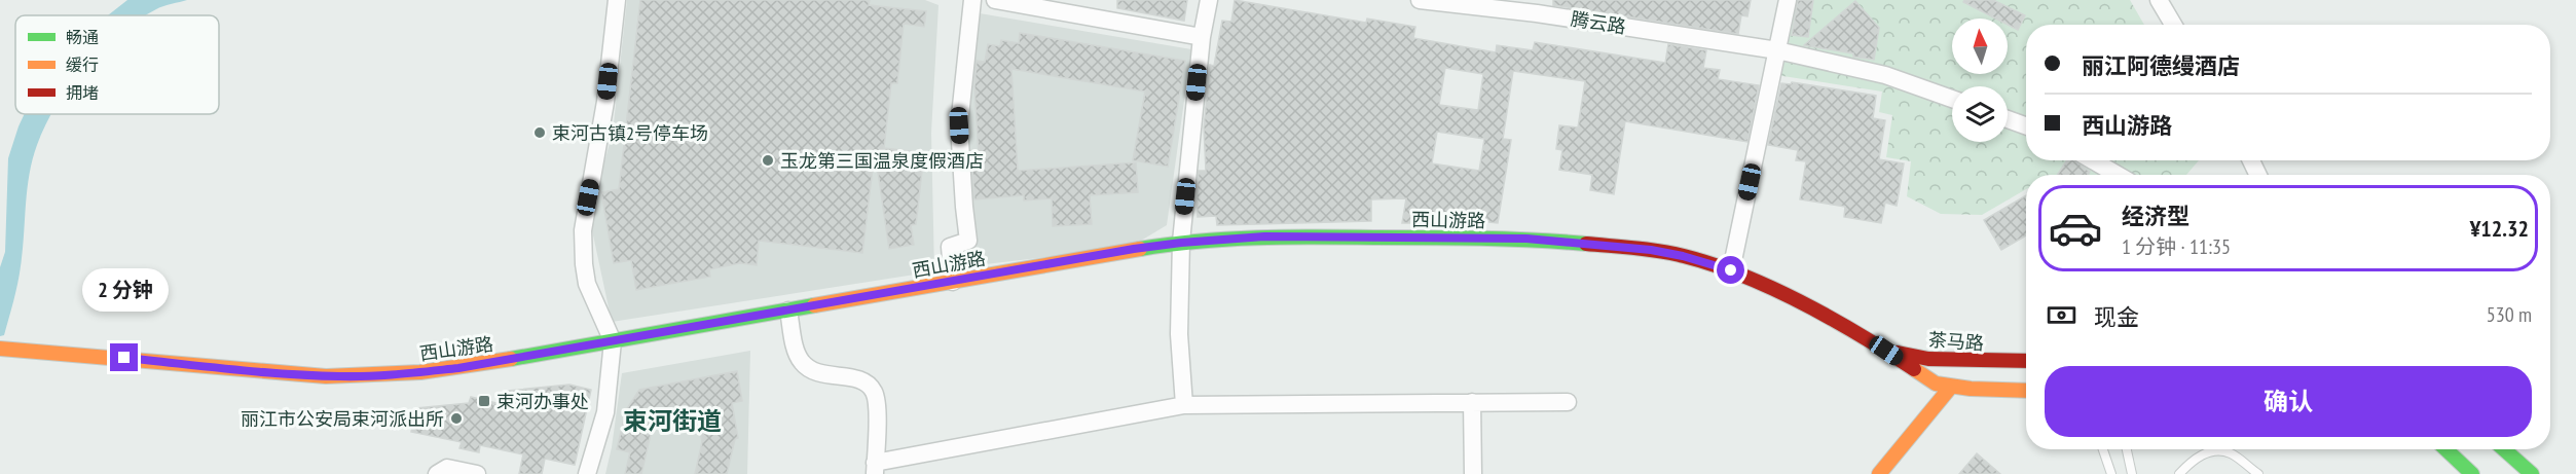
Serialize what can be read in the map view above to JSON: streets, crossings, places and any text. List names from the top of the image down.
{
  "streets": {
    "street": ["腾云路", "西山游路", "茶马路"]
  },
  "crossings": [
    ["西山游路", "茶马路"]
  ],
  "districts": ["束河街道"],
  "places": {
    "other": ["束河古镇2号停车场", "玉龙第三国温泉度假酒店", "丽江市公安局束河派出所"],
    "transit": ["束河办事处"]
  },
  "legend": ["畅通", "缓行", "拥堵"],
  "north": "top",
  "page": {
    "banner": ["丽江阿德缦酒店", "西山游路"],
    "list": [
      {
        "name": "经济型",
        "note": "1 分钟 · 11:35",
        "value": "¥12.32"
      }
    ],
    "bubble": "2 分钟",
    "pay": ["现金", "530 m"],
    "buttons": "确认"
  }
}
